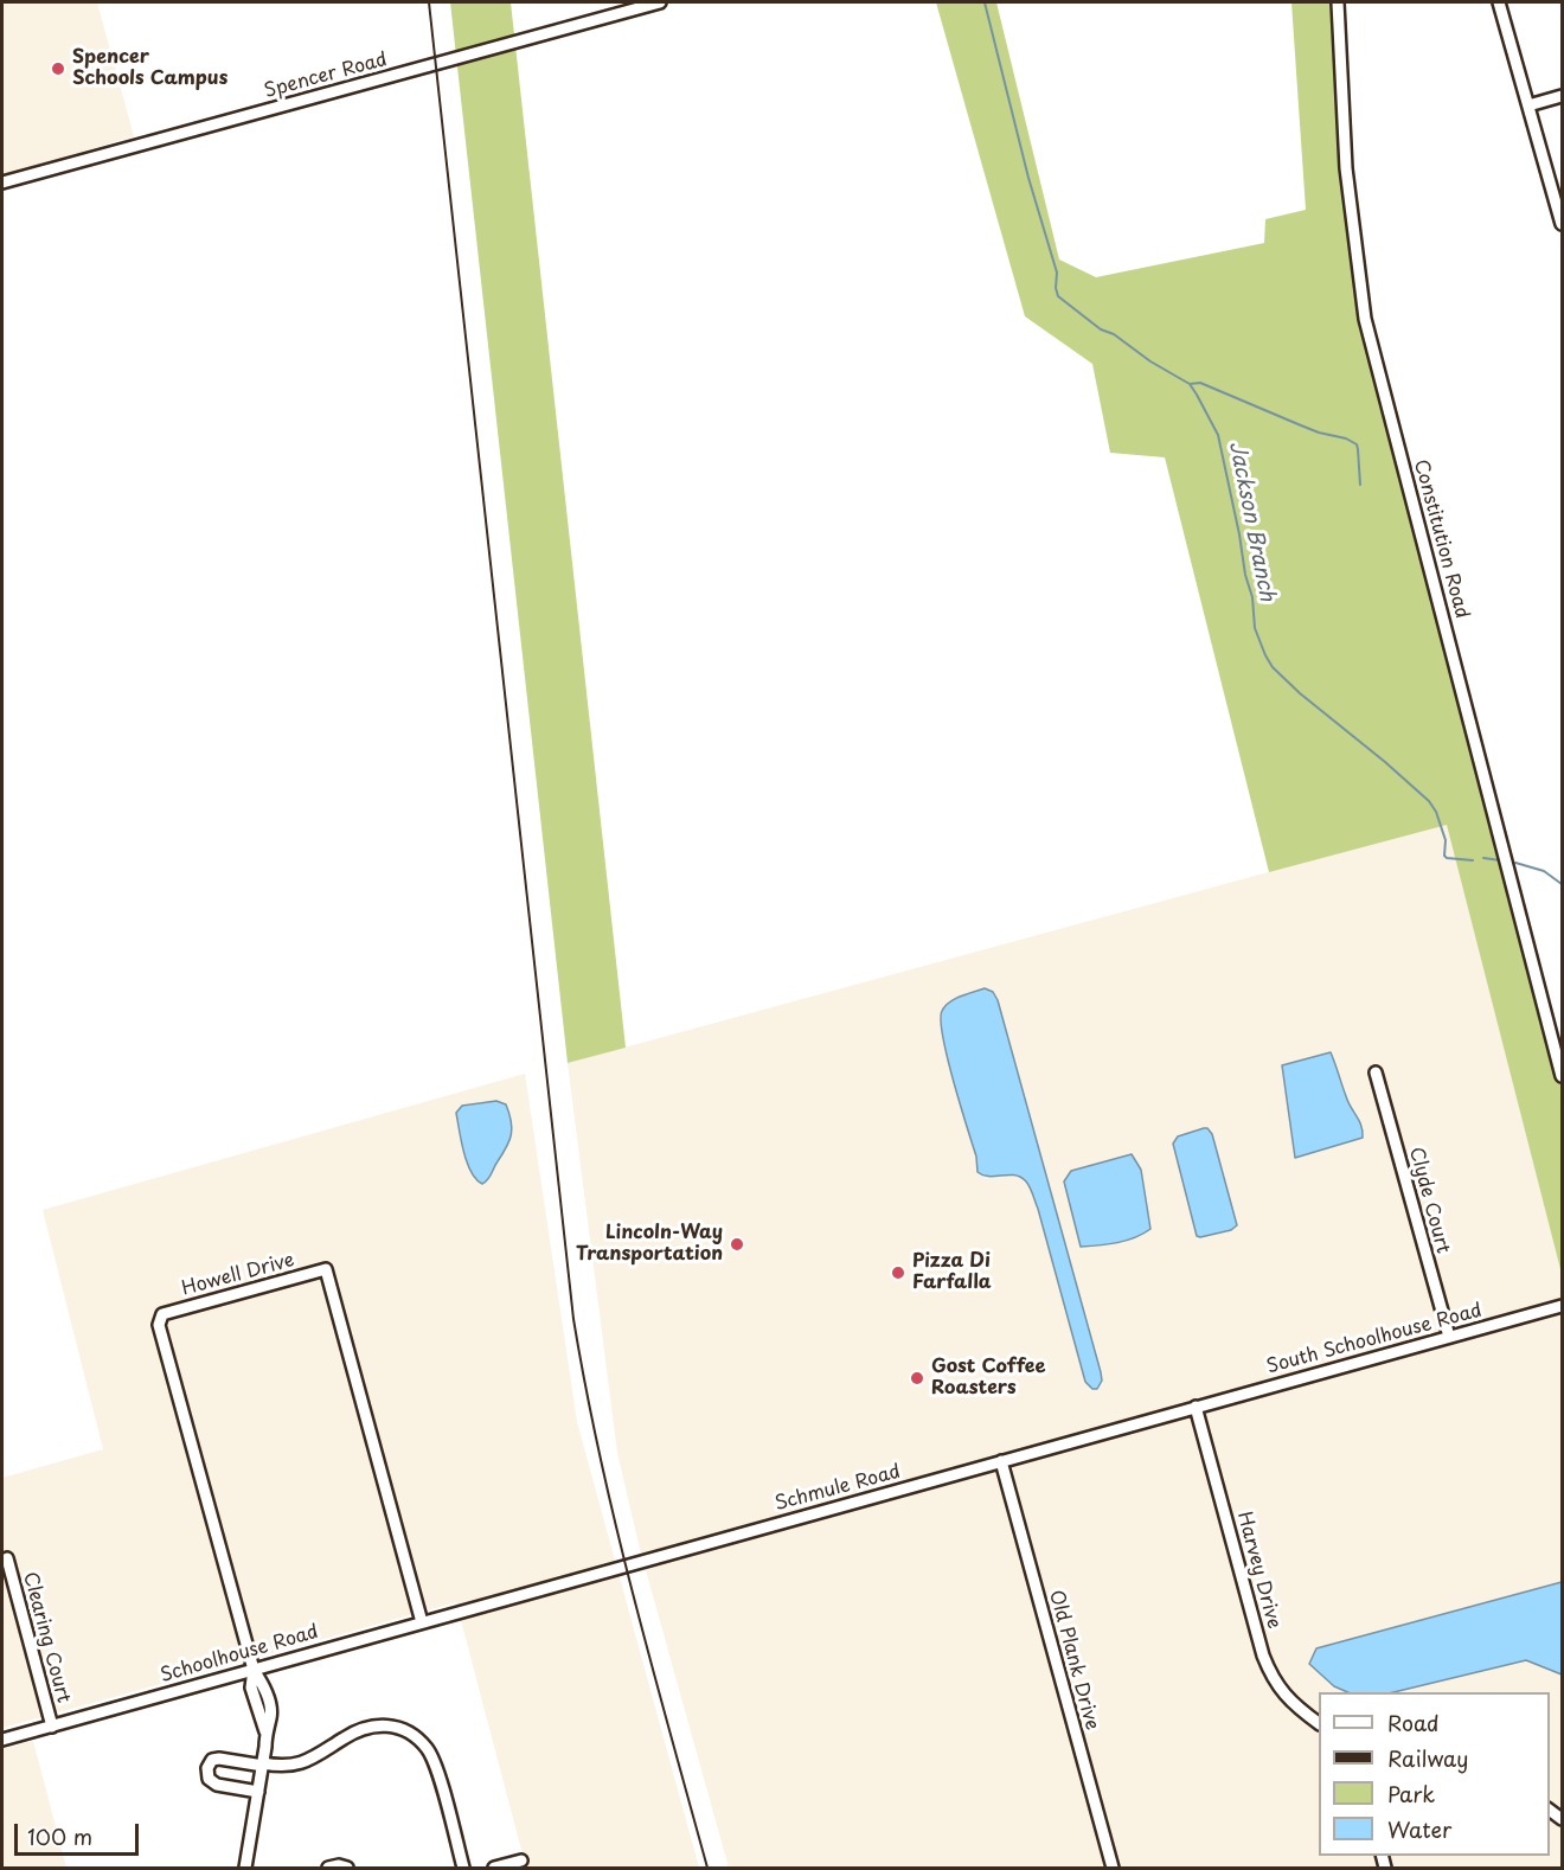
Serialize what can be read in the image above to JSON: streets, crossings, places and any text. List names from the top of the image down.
{
  "streets": {
    "street": [
      "Spencer Road",
      "Constitution Road",
      "Clyde Court",
      "Howell Drive",
      "South Schoolhouse Road",
      "Schmule Road",
      "Harvey Drive",
      "Clearing Court",
      "Schoolhouse Road",
      "Old Plank Drive"
    ]
  },
  "crossings": [
    ["Clyde Court", "South Schoolhouse Road"],
    ["Howell Drive", "Schoolhouse Road"],
    ["South Schoolhouse Road", "Schmule Road"],
    ["South Schoolhouse Road", "Harvey Drive"],
    ["Schmule Road", "Harvey Drive"],
    ["Schmule Road", "Schoolhouse Road"],
    ["Schmule Road", "Old Plank Drive"],
    ["Clearing Court", "Schoolhouse Road"]
  ],
  "water": ["Jackson Branch"],
  "places": [
    "Spencer Schools Campus",
    "Lincoln-Way Transportation",
    "Pizza Di Farfalla",
    "Gost Coffee Roasters"
  ],
  "legend": [
    "Road",
    "Railway",
    "Park",
    "Water"
  ],
  "scale_bar": "100 m"
}
